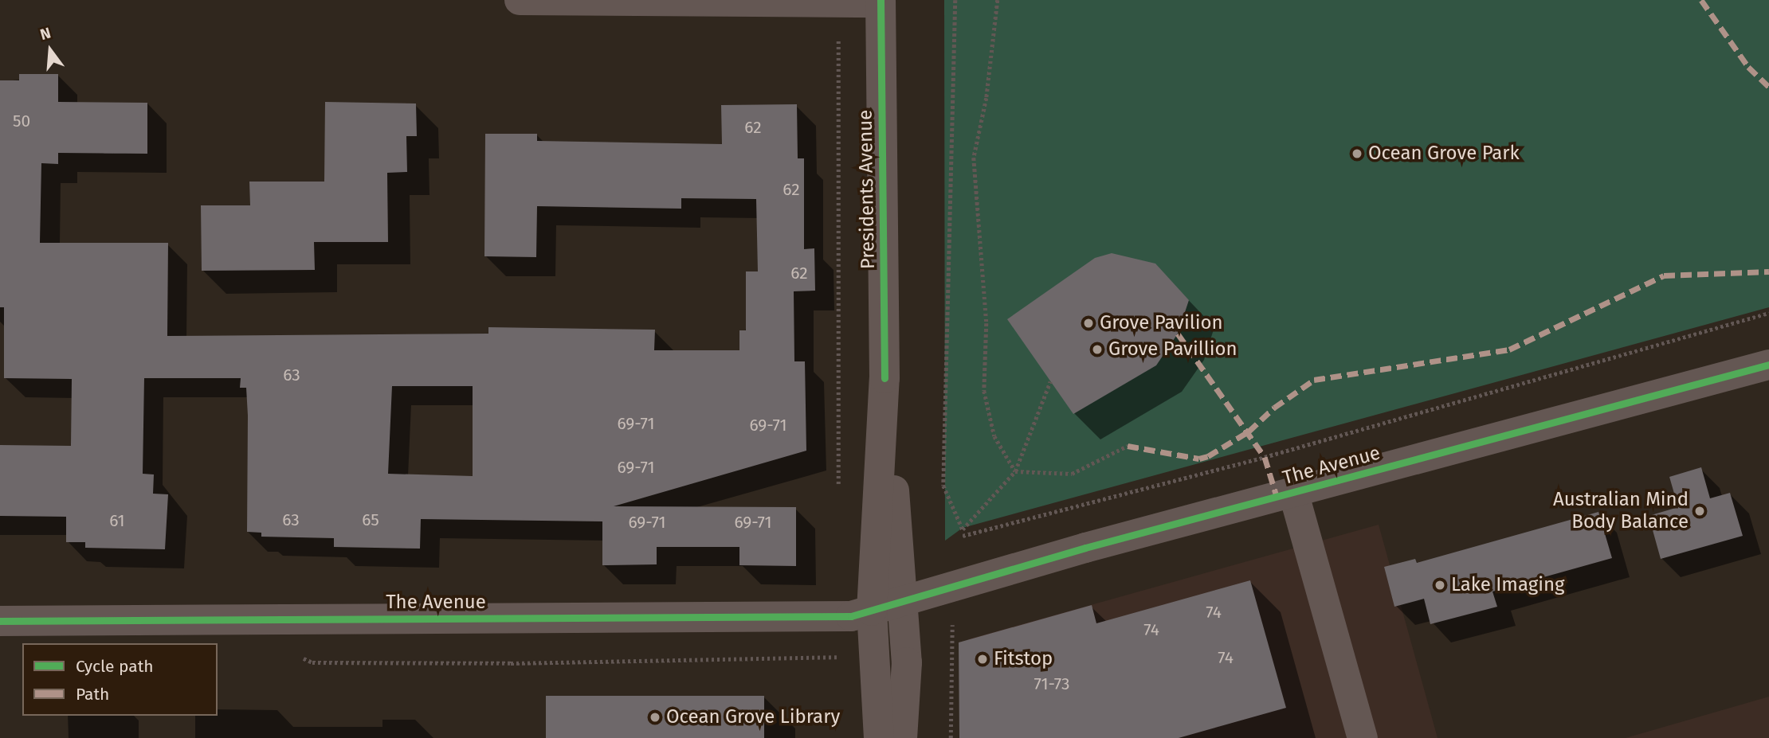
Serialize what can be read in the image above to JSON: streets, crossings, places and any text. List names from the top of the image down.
{
  "streets": {
    "street": ["Presidents Avenue", "The Avenue"]
  },
  "crossings": [
    ["Presidents Avenue", "The Avenue"]
  ],
  "places": [
    "Ocean Grove Park",
    "Grove Pavilion",
    "Grove Pavillion",
    "Australian Mind Body Balance",
    "Lake Imaging",
    "Fitstop",
    "Ocean Grove Library"
  ],
  "house_numbers": [
    "50",
    "62",
    "62",
    "62",
    "63",
    "69-71",
    "69-71",
    "69-71",
    "63",
    "65",
    "61",
    "69-71",
    "69-71",
    "74",
    "74",
    "74",
    "71-73"
  ],
  "legend": ["Cycle path", "Path"],
  "north": "top"
}
